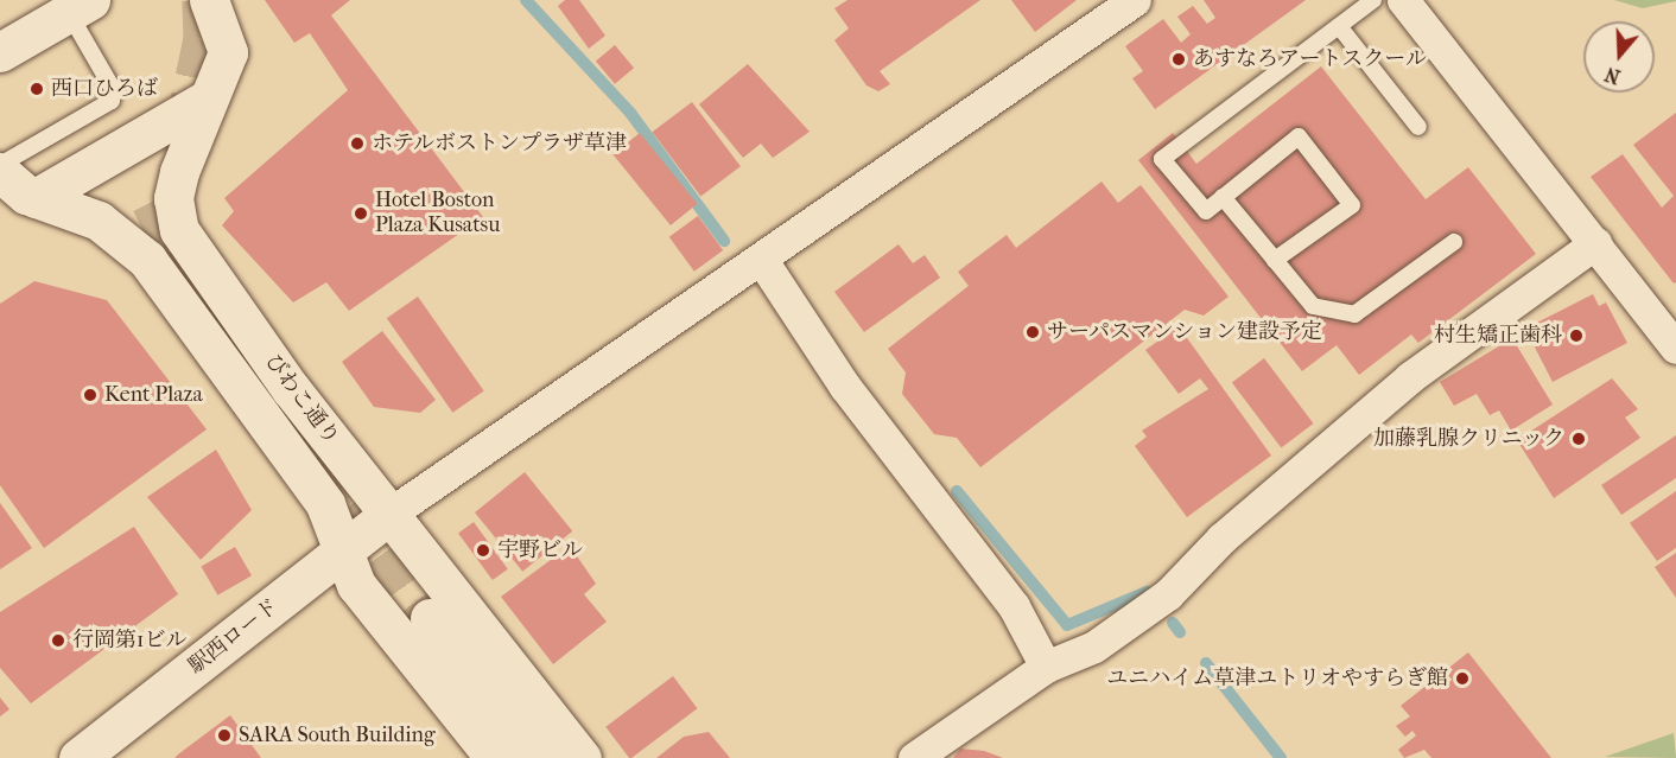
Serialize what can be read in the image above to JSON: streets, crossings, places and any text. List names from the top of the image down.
{
  "streets": {
    "street": ["びわこ通り", "駅西ロード"]
  },
  "crossings": [
    ["びわこ通り", "駅西ロード"]
  ],
  "places": [
    "あすなろアートスクール",
    "西口ひろば",
    "ホテルボストンプラザ草津",
    "Hotel Boston Plaza Kusatsu",
    "サーパスマンション建設予定",
    "村生矯正歯科",
    "Kent Plaza",
    "加藤乳腺クリニック",
    "宇野ビル",
    "行岡第1ビル",
    "ユニハイム草津ユトリオやすらぎ館",
    "SARA South Building"
  ],
  "north": "bottom"
}
